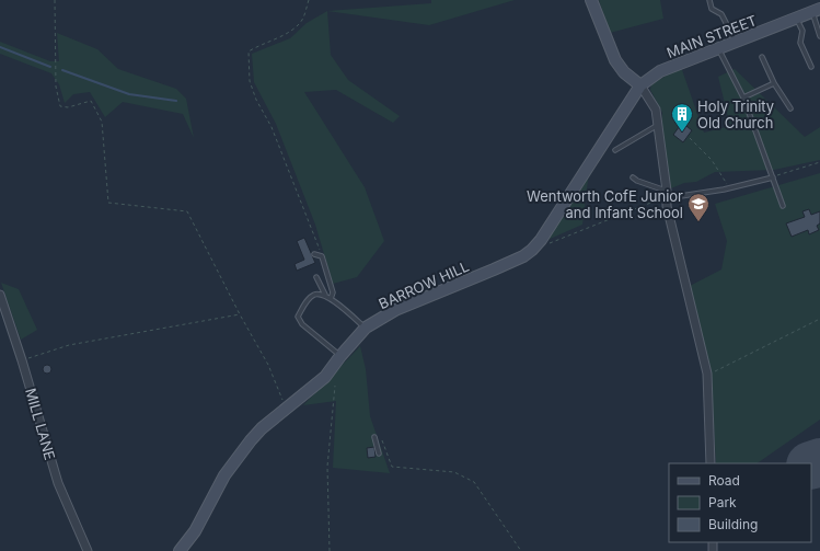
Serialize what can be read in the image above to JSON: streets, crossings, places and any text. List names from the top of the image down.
{
  "streets": {
    "main road": ["MAIN STREET", "BARROW HILL"],
    "street": ["MILL LANE"]
  },
  "crossings": [
    ["MAIN STREET", "BARROW HILL"]
  ],
  "places": {
    "building": ["Holy Trinity Old Church"],
    "school or university": ["Wentworth CofE Junior and Infant School"]
  },
  "legend": ["Road", "Park", "Building"]
}
